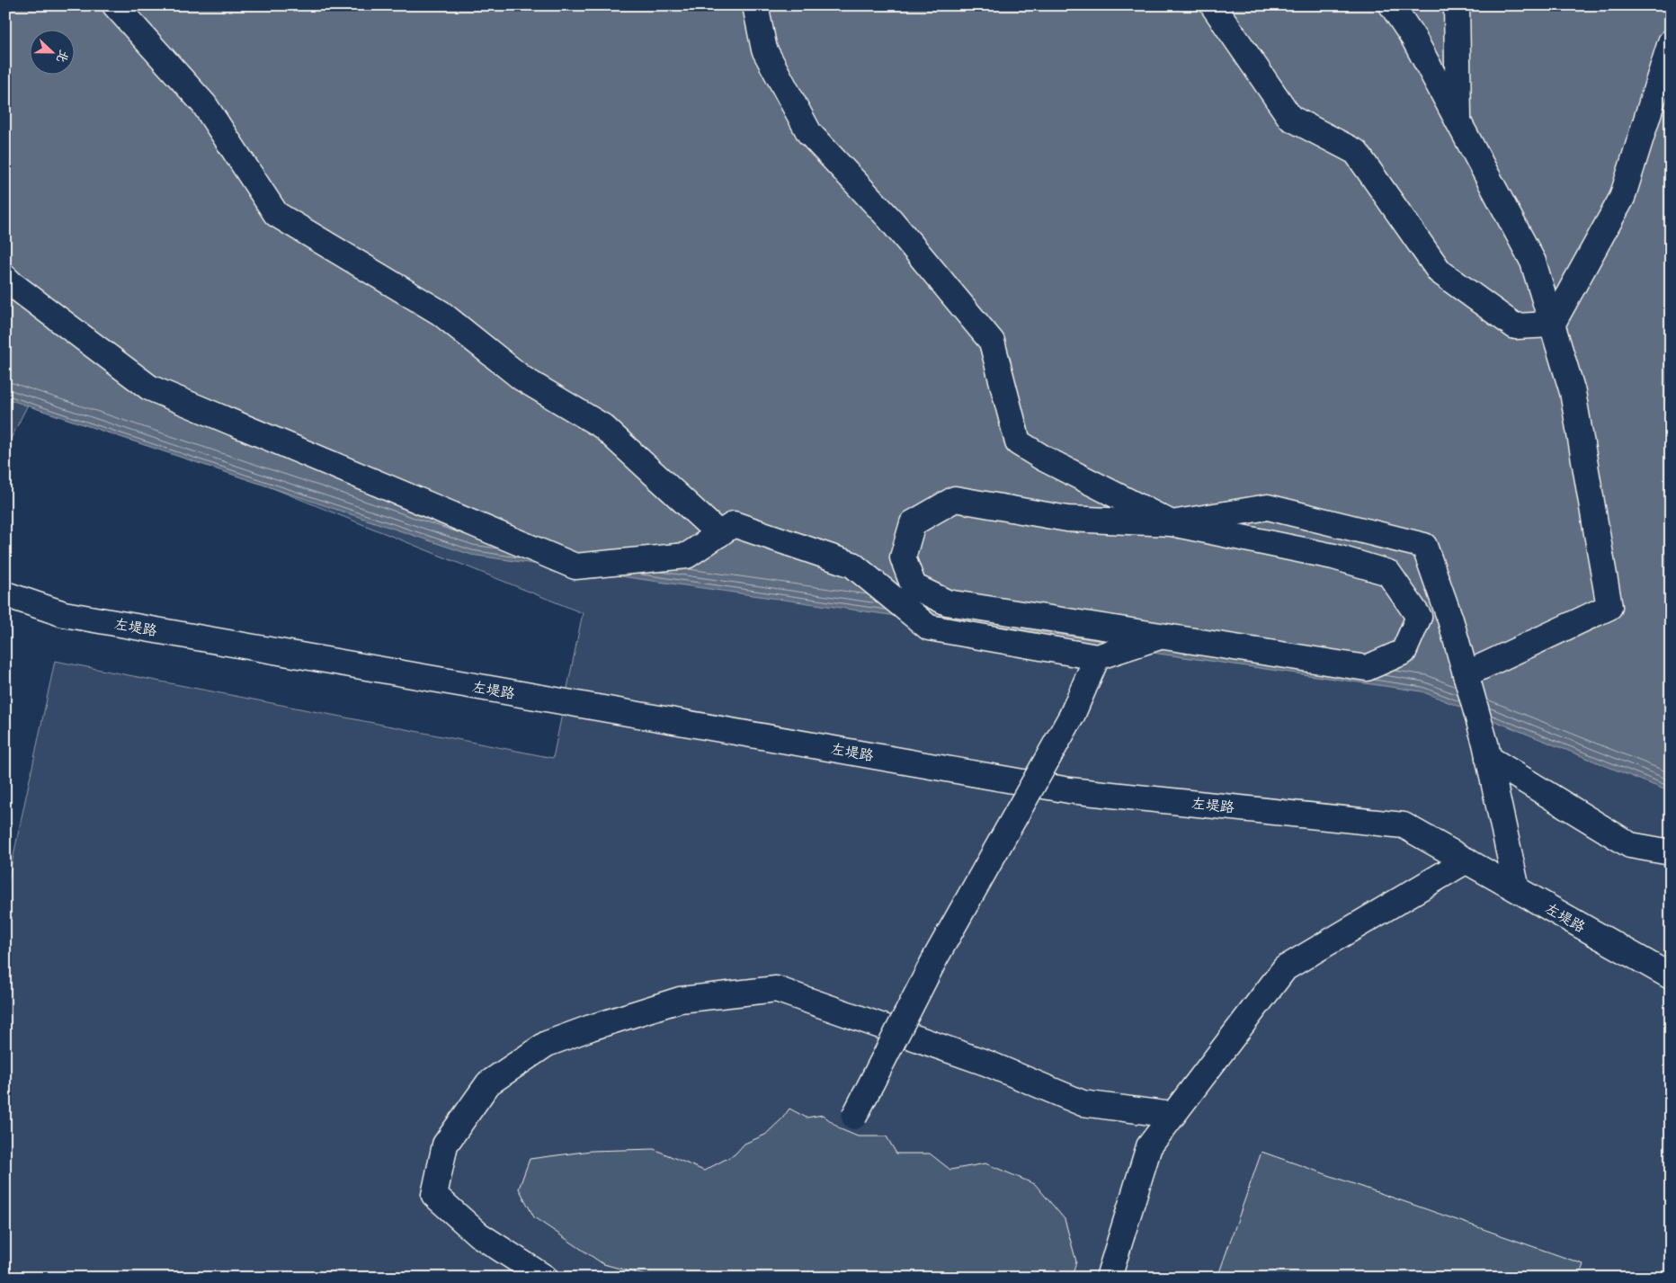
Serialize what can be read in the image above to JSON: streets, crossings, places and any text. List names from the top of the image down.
{
  "streets": {
    "main road": ["左堤路"]
  },
  "north": "right"
}
